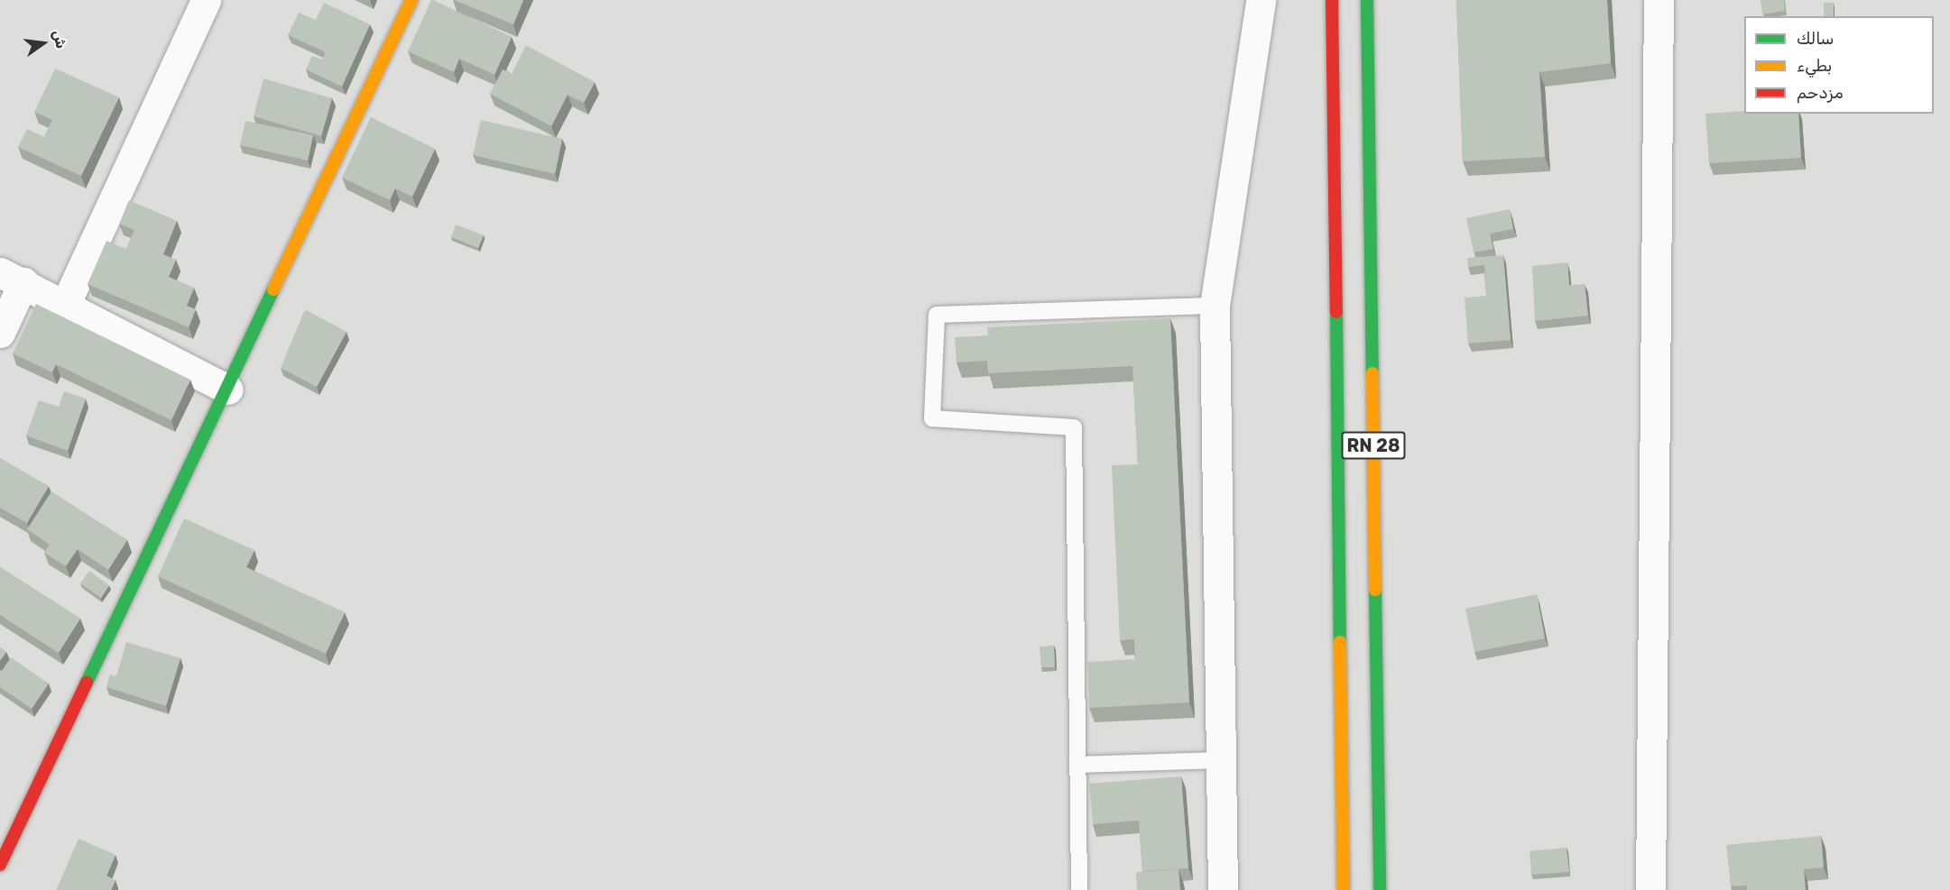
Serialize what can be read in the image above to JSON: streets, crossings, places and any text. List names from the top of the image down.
{
  "streets": {
    "main road": ["RN 28"]
  },
  "legend": ["سالك", "بطيء", "مزدحم"],
  "north": "right"
}
